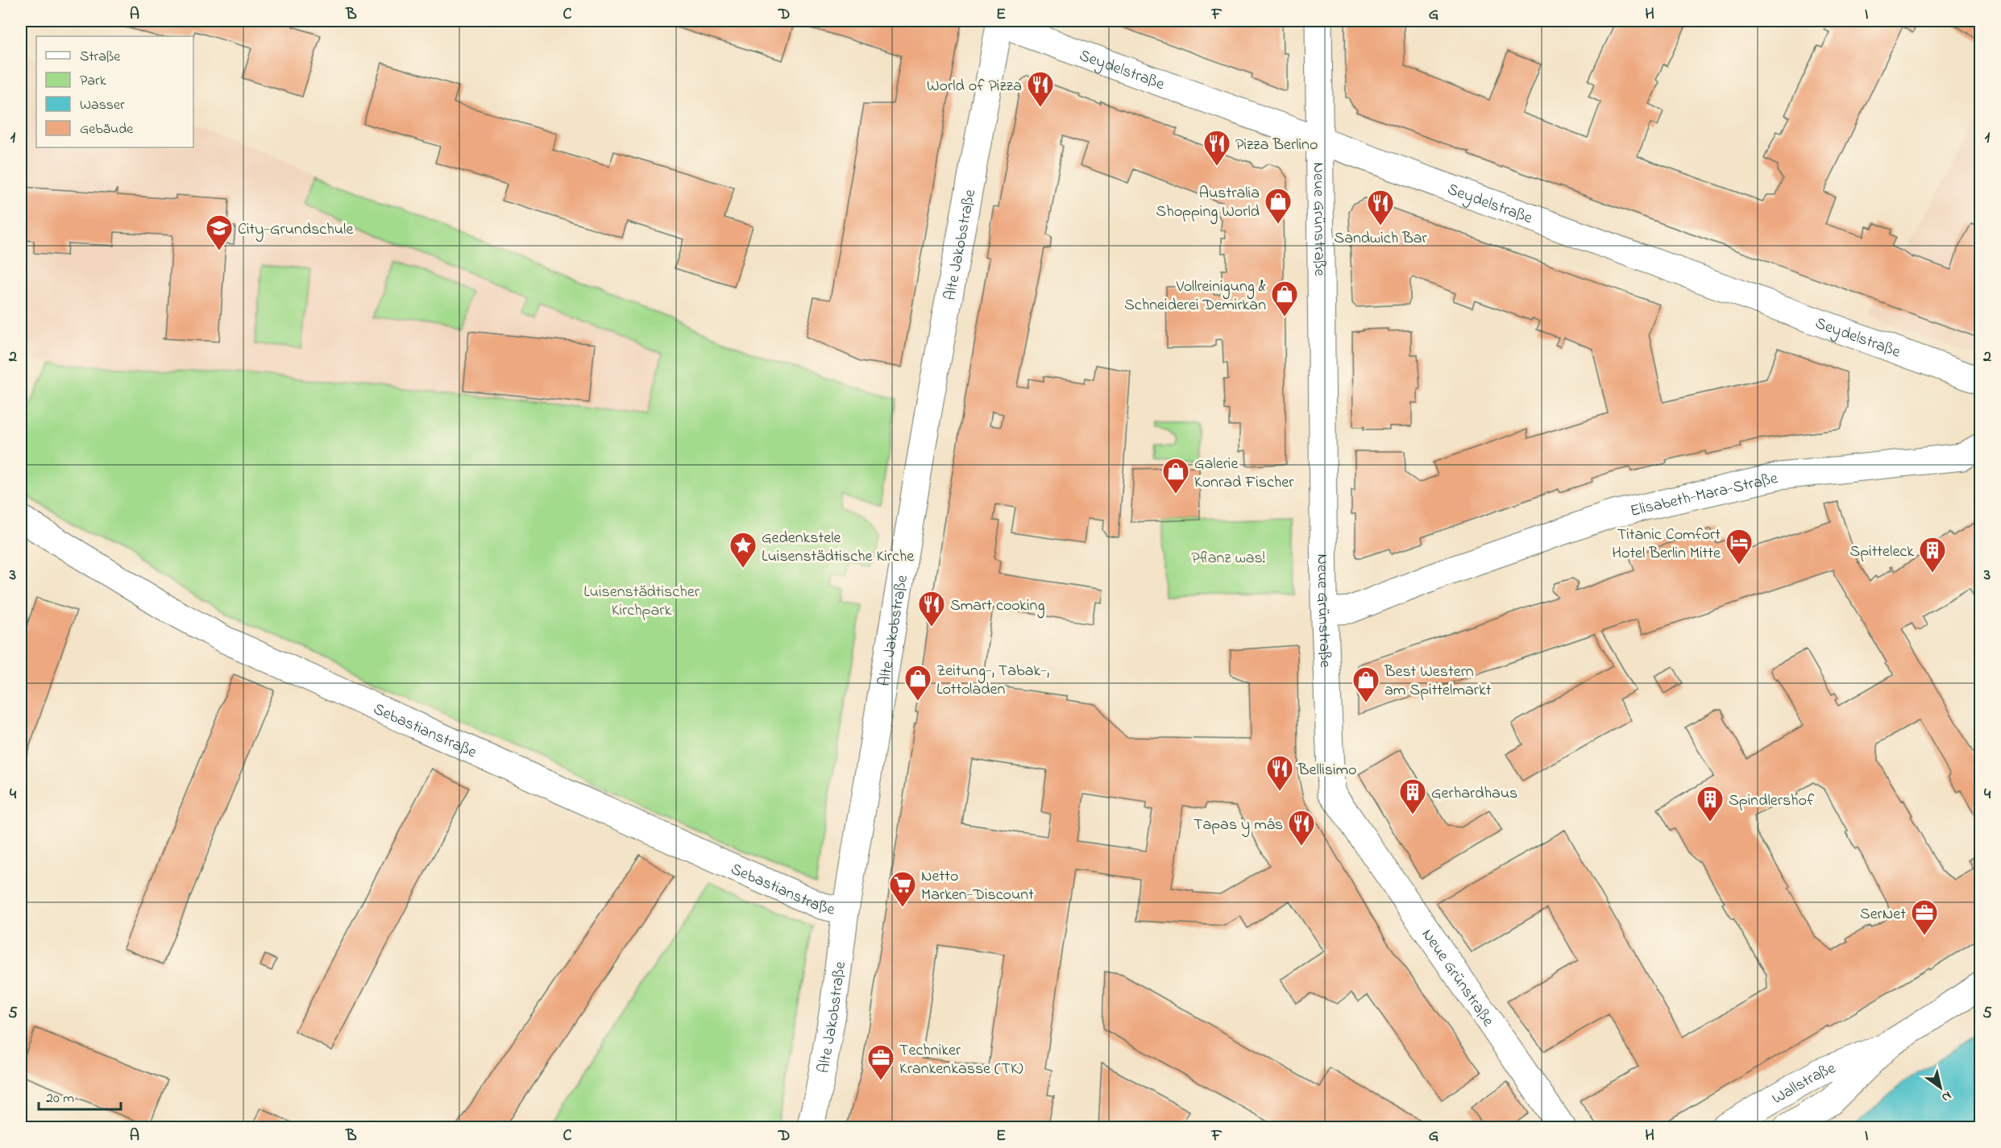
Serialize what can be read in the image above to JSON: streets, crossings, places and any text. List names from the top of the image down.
{
  "streets": {
    "street": [
      "Seydelstraße",
      "Neue Grünstraße",
      "Alte Jakobstraße",
      "Elisabeth-Mara-Straße",
      "Sebastianstraße",
      "Wallstraße"
    ]
  },
  "crossings": [
    ["Seydelstraße", "Neue Grünstraße"],
    ["Seydelstraße", "Alte Jakobstraße"],
    ["Neue Grünstraße", "Elisabeth-Mara-Straße"],
    ["Alte Jakobstraße", "Sebastianstraße"]
  ],
  "parks": ["Pflanz was!", "Luisenstädtischer Kirchpark"],
  "places": {
    "restaurant": [
      "World of Pizza",
      "Pizza Berlino",
      "Sandwich Bar",
      "Smart cooking",
      "Bellisimo",
      "Tapas y más"
    ],
    "shop": [
      "Australia Shopping World",
      "Vollreinigung & Schneiderei Demirkan",
      "Galerie Konrad Fischer",
      "Zeitung-, Tabak-, Lottoladen",
      "Best Western am Spittelmarkt"
    ],
    "school or university": ["City-Grundschule"],
    "hotel": ["Titanic Comfort Hotel Berlin Mitte"],
    "place": ["Gedenkstele Luisenstädtische Kirche"],
    "building": ["Spitteleck", "Gerhardhaus", "Spindlershof"],
    "supermarket": ["Netto Marken-Discount"],
    "office": ["SerNet", "Techniker Krankenkasse (TK)"]
  },
  "legend": [
    "Straße",
    "Park",
    "Wasser",
    "Gebäude"
  ],
  "scale_bar": "20 m",
  "north": "bottom right",
  "grid": {
    "columns": [
      "A",
      "B",
      "C",
      "D",
      "E",
      "F",
      "G",
      "H",
      "I"
    ],
    "rows": [
      "1",
      "2",
      "3",
      "4",
      "5"
    ]
  }
}
